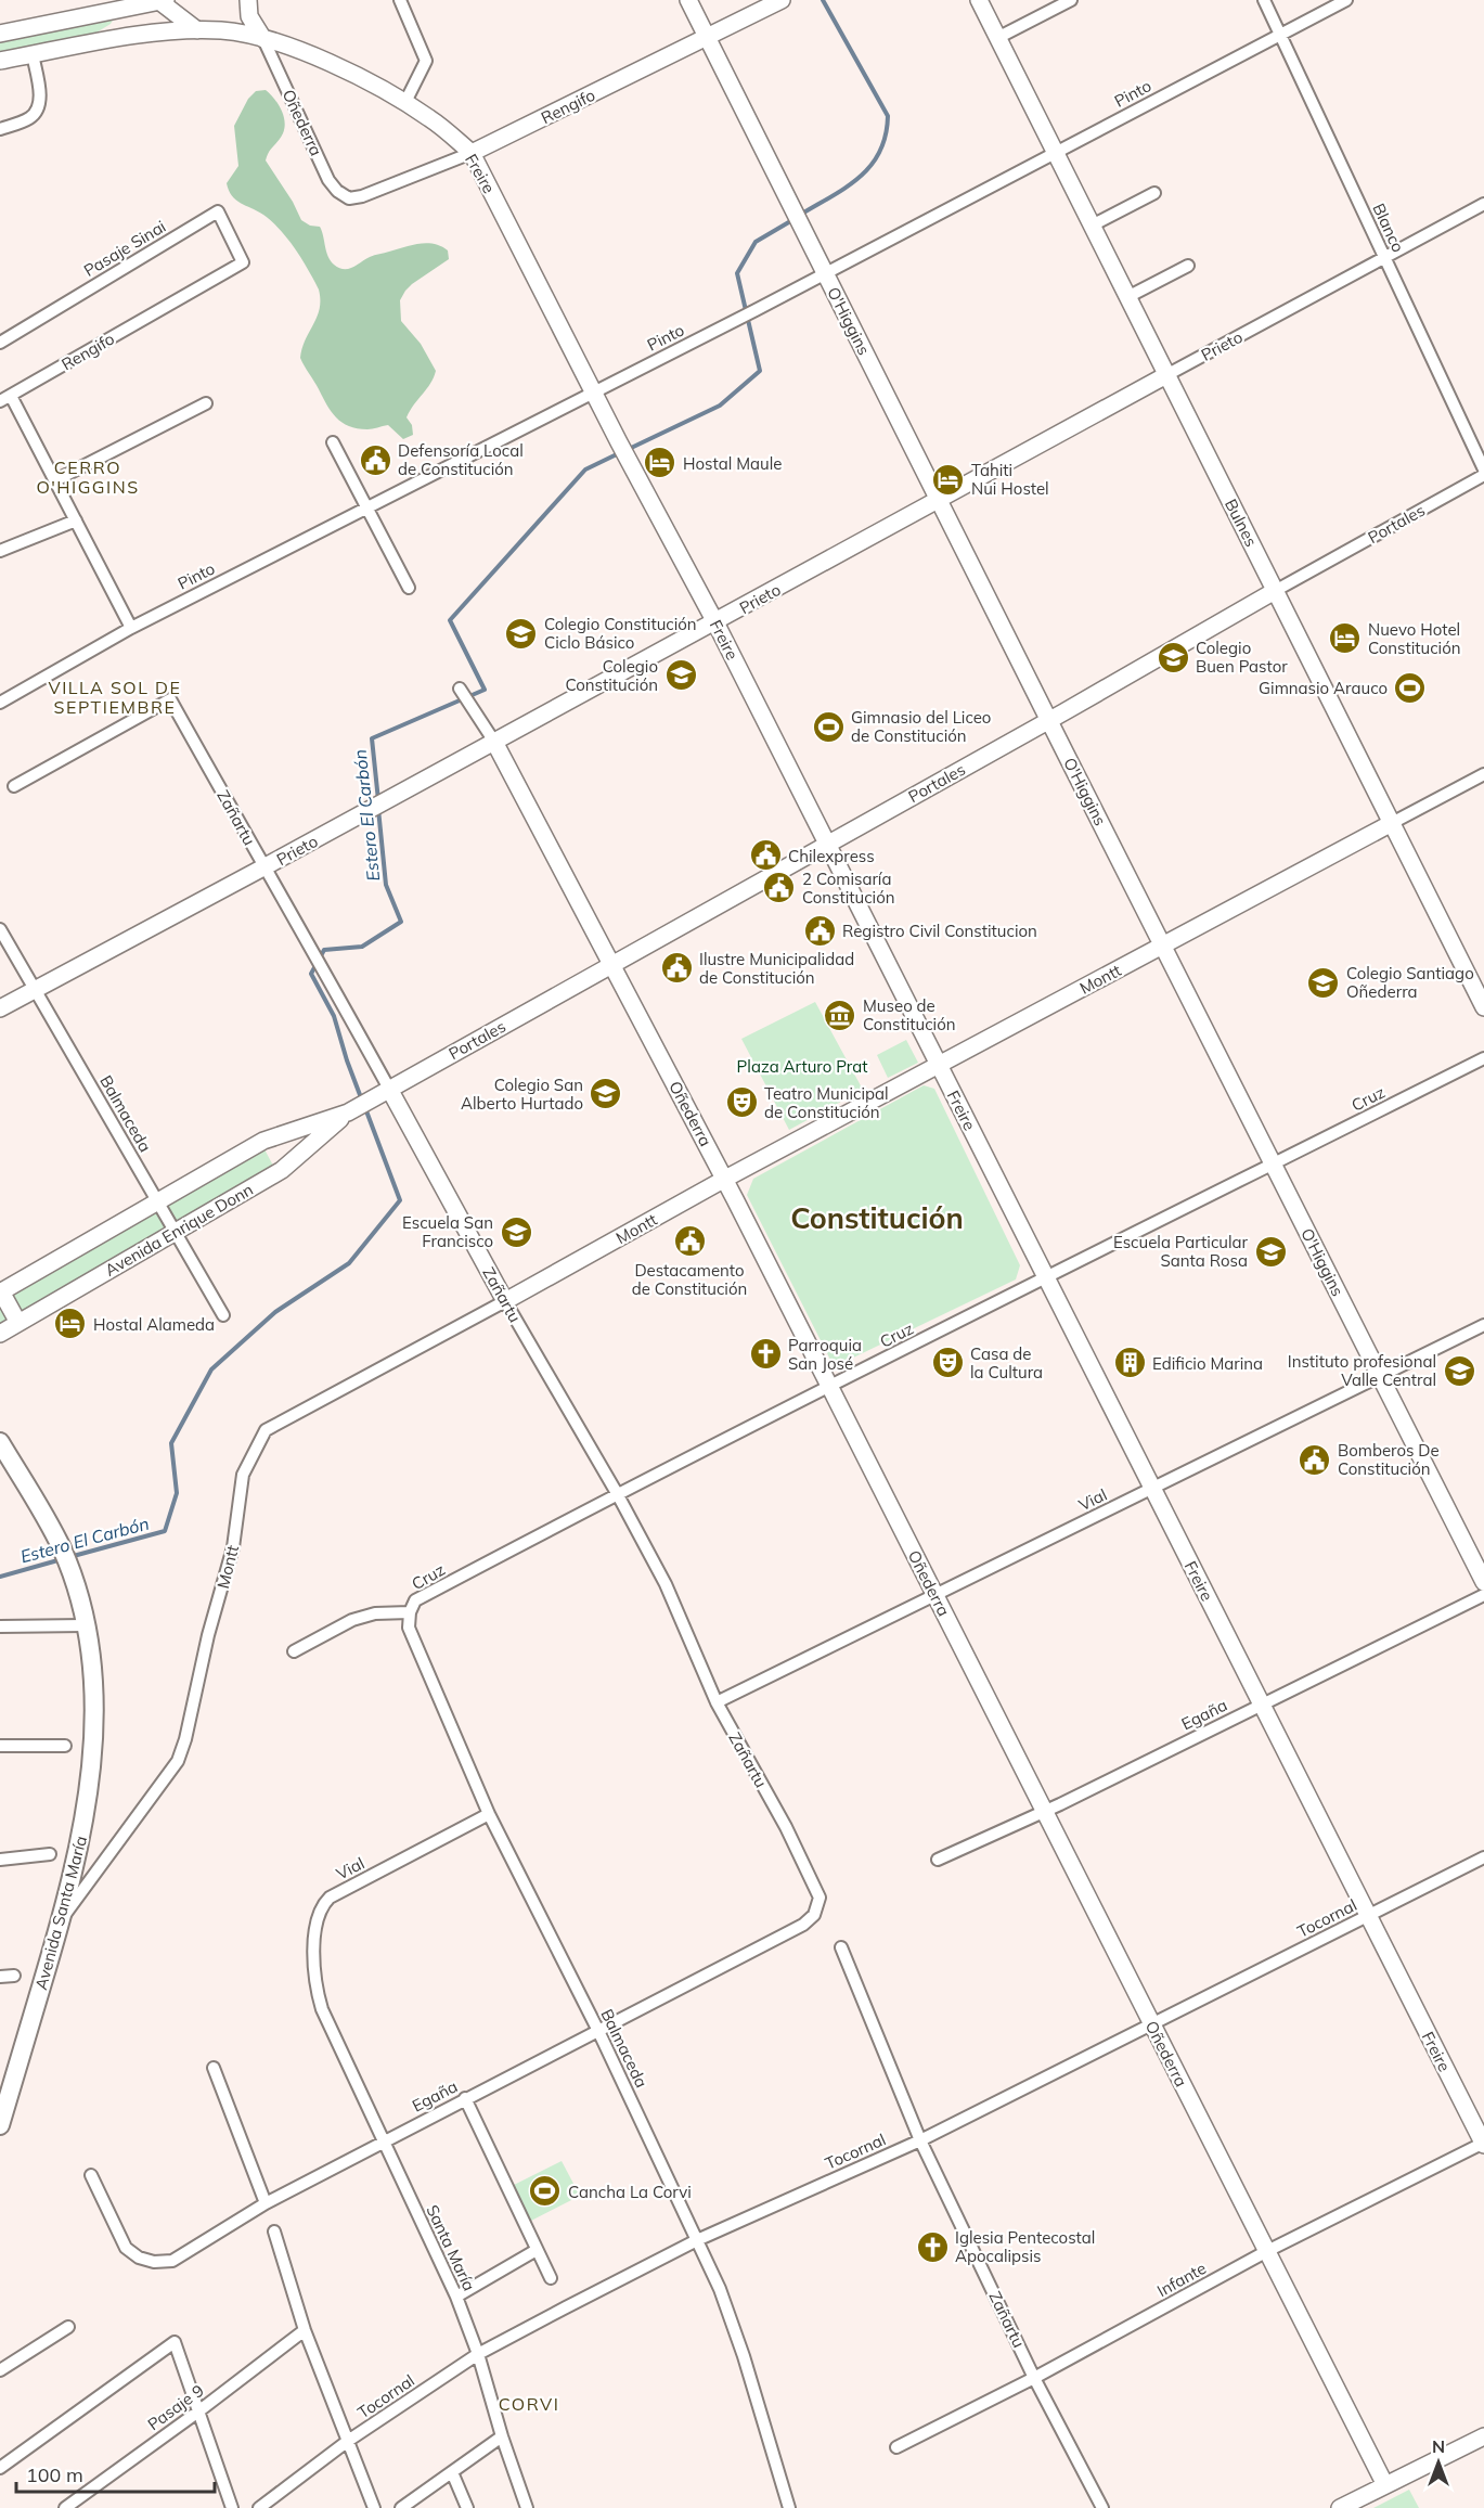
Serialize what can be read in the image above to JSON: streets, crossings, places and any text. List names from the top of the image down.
{
  "streets": {
    "main road": ["Avenida Santa María"],
    "street": [
      "Pinto",
      "Rengifo",
      "Oñederra",
      "Freire",
      "Blanco",
      "Pasaje Sinai",
      "O'Higgins",
      "Prieto",
      "Bulnes",
      "Portales",
      "Zañartu",
      "Montt",
      "Cruz",
      "Balmaceda",
      "Avenida Enrique Donn",
      "Vial",
      "Egaña",
      "Tocornal",
      "Santa María",
      "Infante",
      "Pasaje 9"
    ]
  },
  "crossings": [
    ["Pinto", "Freire"],
    ["Pinto", "Blanco"],
    ["Pinto", "O'Higgins"],
    ["Pinto", "Bulnes"],
    ["Rengifo", "Oñederra"],
    ["Rengifo", "Freire"],
    ["Rengifo", "Pasaje Sinai"],
    ["Rengifo", "O'Higgins"],
    ["Oñederra", "Freire"],
    ["Oñederra", "Prieto"],
    ["Oñederra", "Portales"],
    ["Oñederra", "Montt"],
    ["Oñederra", "Cruz"],
    ["Oñederra", "Vial"],
    ["Oñederra", "Egaña"],
    ["Oñederra", "Tocornal"],
    ["Oñederra", "Infante"],
    ["Freire", "Prieto"],
    ["Freire", "Portales"],
    ["Freire", "Montt"],
    ["Freire", "Cruz"],
    ["Freire", "Vial"],
    ["Freire", "Egaña"],
    ["Freire", "Tocornal"],
    ["Freire", "Infante"],
    ["Blanco", "Prieto"],
    ["O'Higgins", "Prieto"],
    ["O'Higgins", "Portales"],
    ["O'Higgins", "Montt"],
    ["O'Higgins", "Cruz"],
    ["O'Higgins", "Vial"],
    ["Prieto", "Bulnes"],
    ["Prieto", "Zañartu"],
    ["Prieto", "Balmaceda"],
    ["Bulnes", "Portales"],
    ["Bulnes", "Montt"],
    ["Portales", "Zañartu"],
    ["Portales", "Avenida Enrique Donn"],
    ["Zañartu", "Montt"],
    ["Zañartu", "Cruz"],
    ["Zañartu", "Avenida Enrique Donn"],
    ["Zañartu", "Vial"],
    ["Zañartu", "Egaña"],
    ["Zañartu", "Tocornal"],
    ["Zañartu", "Infante"],
    ["Montt", "Avenida Santa María"],
    ["Cruz", "Balmaceda"],
    ["Balmaceda", "Avenida Enrique Donn"],
    ["Balmaceda", "Vial"],
    ["Balmaceda", "Egaña"],
    ["Balmaceda", "Tocornal"],
    ["Vial", "Santa María"],
    ["Egaña", "Santa María"],
    ["Tocornal", "Santa María"]
  ],
  "districts": [
    "CERRO O'HIGGINS",
    "VILLA SOL DE SEPTIEMBRE",
    "Constitución",
    "CORVI"
  ],
  "water": ["Estero El Carbón"],
  "parks": ["Plaza Arturo Prat"],
  "places": {
    "public building": [
      "Defensoría Local de Constitución",
      "Chilexpress",
      "2 Comisaría Constitución",
      "Registro Civil Constitucion",
      "Ilustre Municipalidad de Constitución",
      "Destacamento de Constitución",
      "Bomberos De Constitución"
    ],
    "hotel": [
      "Hostal Maule",
      "Tahiti Nui Hostel",
      "Nuevo Hotel Constitución",
      "Hostal Alameda"
    ],
    "school or university": [
      "Colegio Constitución Ciclo Básico",
      "Colegio Buen Pastor",
      "Colegio Constitución",
      "Colegio Santiago Oñederra",
      "Colegio San Alberto Hurtado",
      "Escuela San Francisco",
      "Escuela Particular Santa Rosa",
      "Instituto profesional Valle Central"
    ],
    "sports": ["Gimnasio Arauco", "Gimnasio del Liceo de Constitución", "Cancha La Corvi"],
    "museum": ["Museo de Constitución"],
    "theatre": ["Teatro Municipal de Constitución", "Casa de la Cultura"],
    "church": ["Parroquia San José", "Iglesia Pentecostal Apocalipsis"],
    "building": ["Edificio Marina"]
  },
  "scale_bar": "100 m",
  "north": "top"
}
